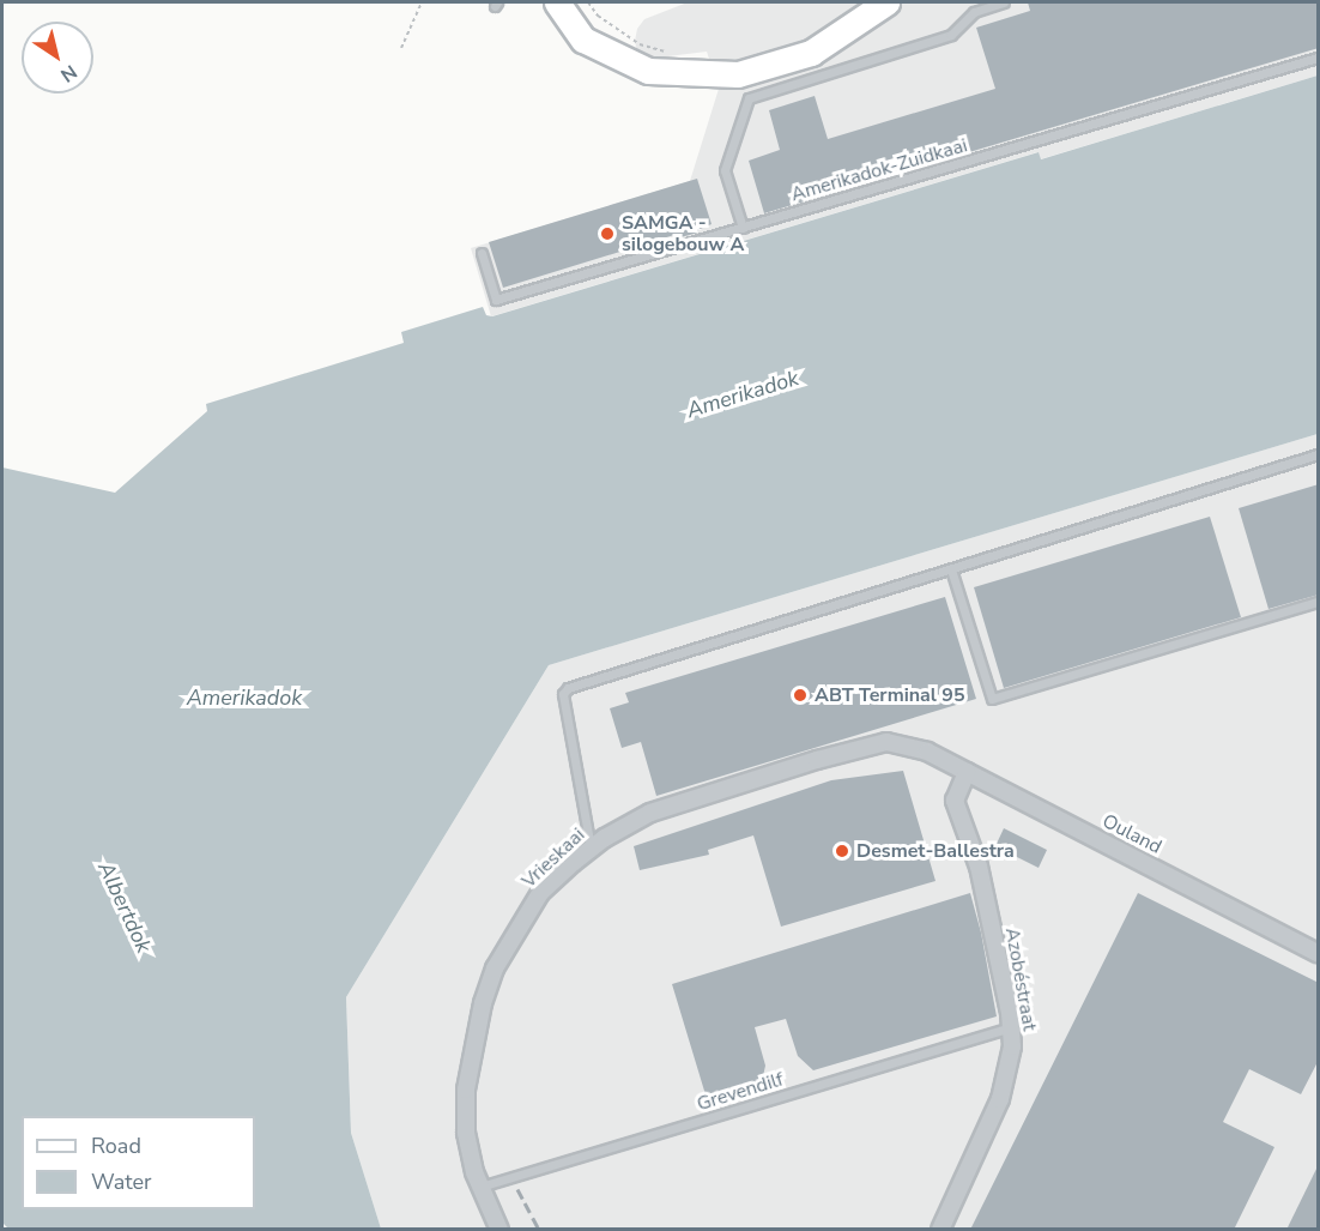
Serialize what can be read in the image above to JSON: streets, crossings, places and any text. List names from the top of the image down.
{
  "streets": {
    "street": ["Ouland", "Vrieskaai", "Azobéstraat"],
    "lane": ["Amerikadok-Zuidkaai", "Grevendilf"]
  },
  "crossings": [
    ["Ouland", "Vrieskaai"],
    ["Ouland", "Azobéstraat"],
    ["Vrieskaai", "Grevendilf"],
    ["Azobéstraat", "Grevendilf"]
  ],
  "water": ["Amerikadok", "Albertdok"],
  "places": ["SAMGA - silogebouw A", "ABT Terminal 95", "Desmet-Ballestra"],
  "legend": ["Road", "Water"],
  "north": "bottom right"
}
